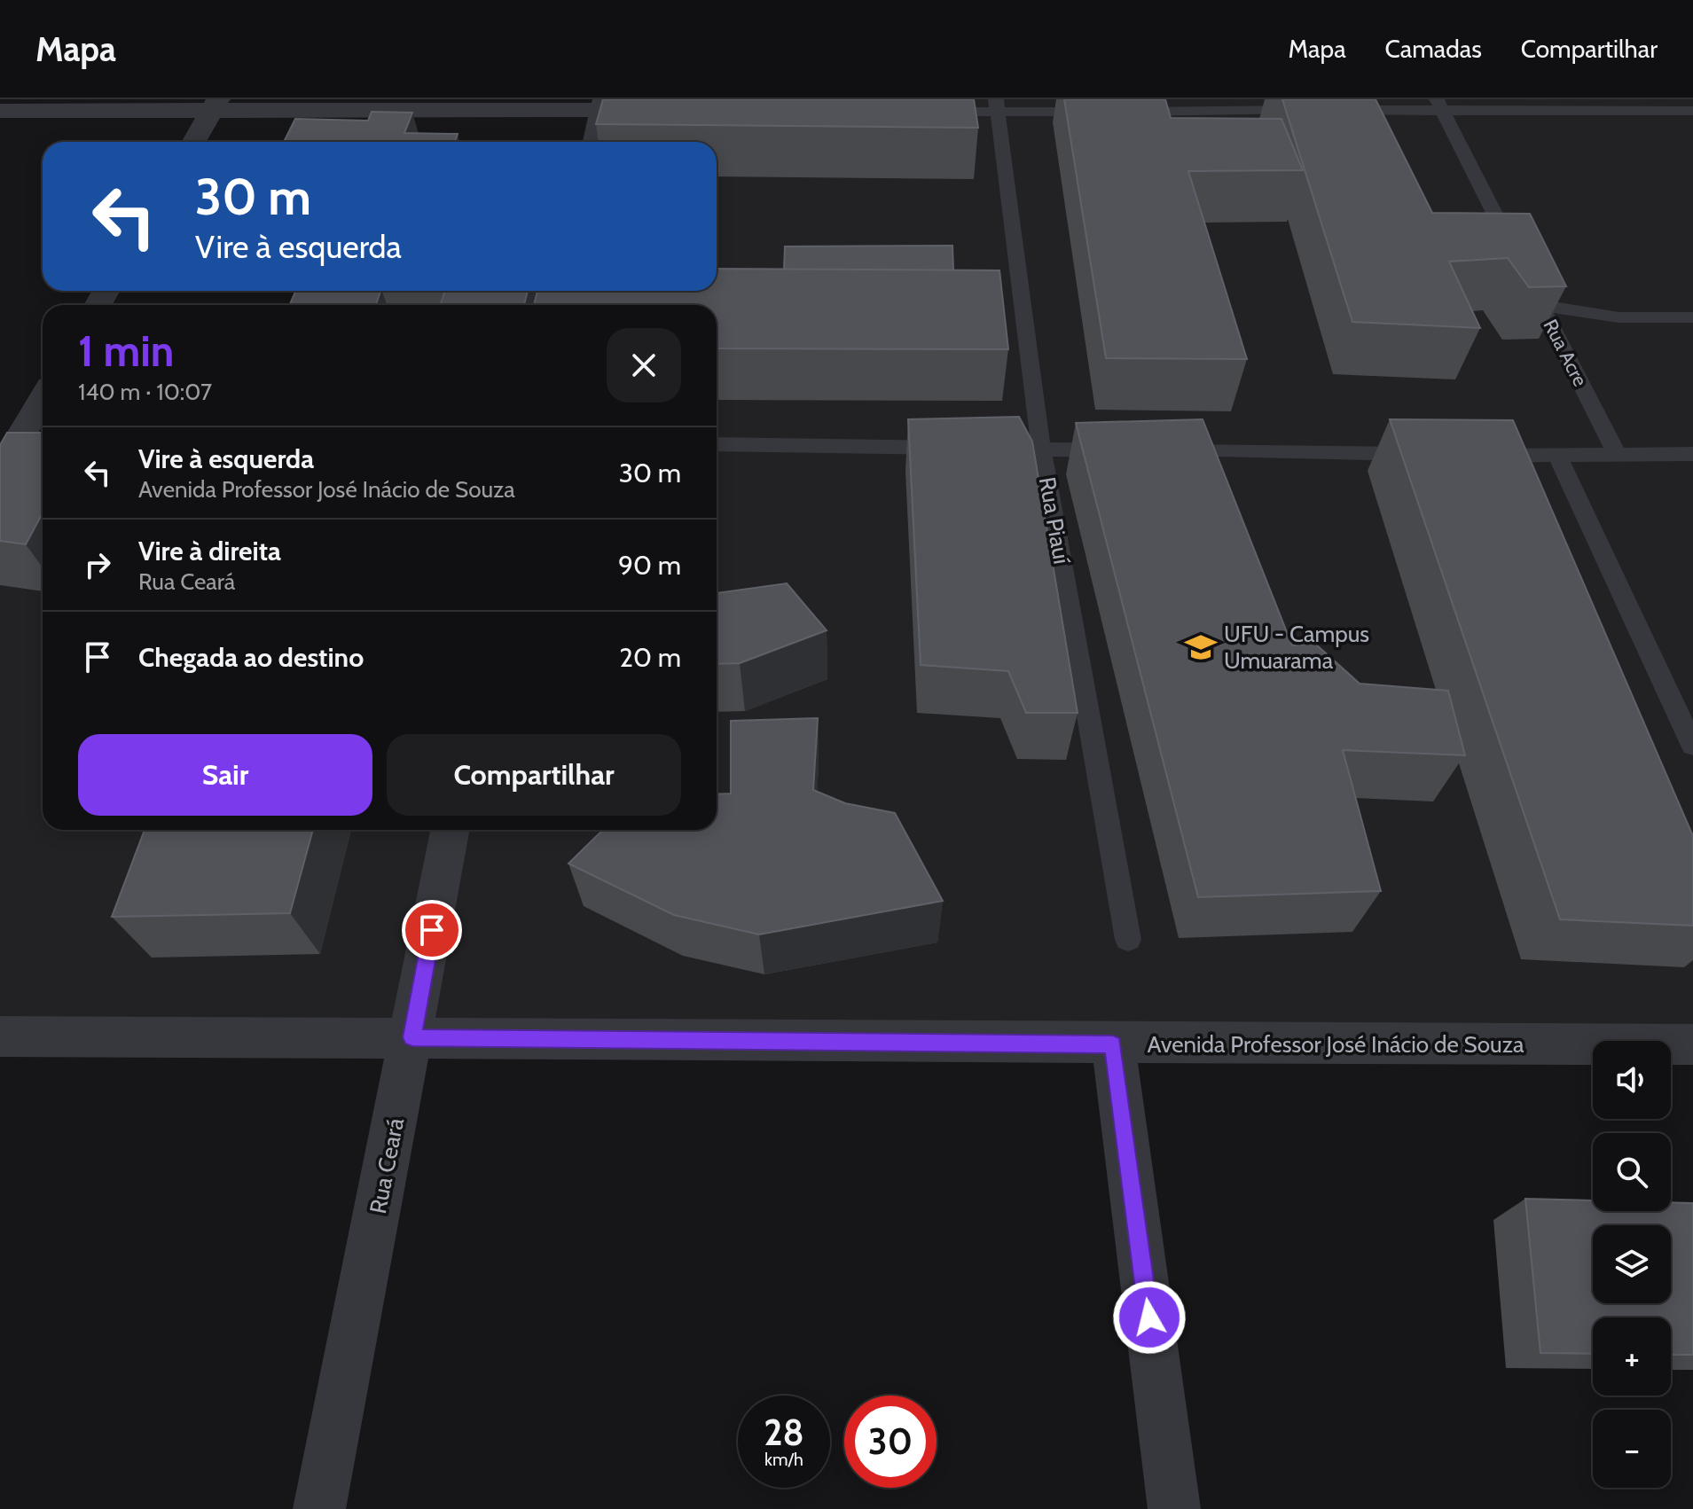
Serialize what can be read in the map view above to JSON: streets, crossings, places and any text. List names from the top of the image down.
{
  "streets": {
    "street": ["Avenida Professor José Inácio de Souza", "Rua Ceará"],
    "lane": ["Rua Acre", "Rua Piauí"]
  },
  "crossings": [
    ["Avenida Professor José Inácio de Souza", "Rua Ceará"]
  ],
  "places": {
    "school or university": ["UFU - Campus Umuarama"]
  },
  "page": {
    "header": "Mapa",
    "nav": ["Mapa", "Camadas", "Compartilhar"],
    "turn": ["30 m", "Vire à esquerda"],
    "heading": ["1 min", "140 m · 10:07"],
    "list": [
      {
        "name": "Vire à esquerda",
        "note": "Avenida Professor José Inácio de Souza",
        "value": "30 m"
      },
      {
        "name": "Vire à direita",
        "note": "Rua Ceará",
        "value": "90 m"
      },
      {
        "name": "Chegada ao destino",
        "value": "20 m"
      }
    ],
    "buttons": ["Sair", "Compartilhar"],
    "map_buttons": ["+", "−"],
    "speed": "28 km/h",
    "limit": "30"
  }
}
